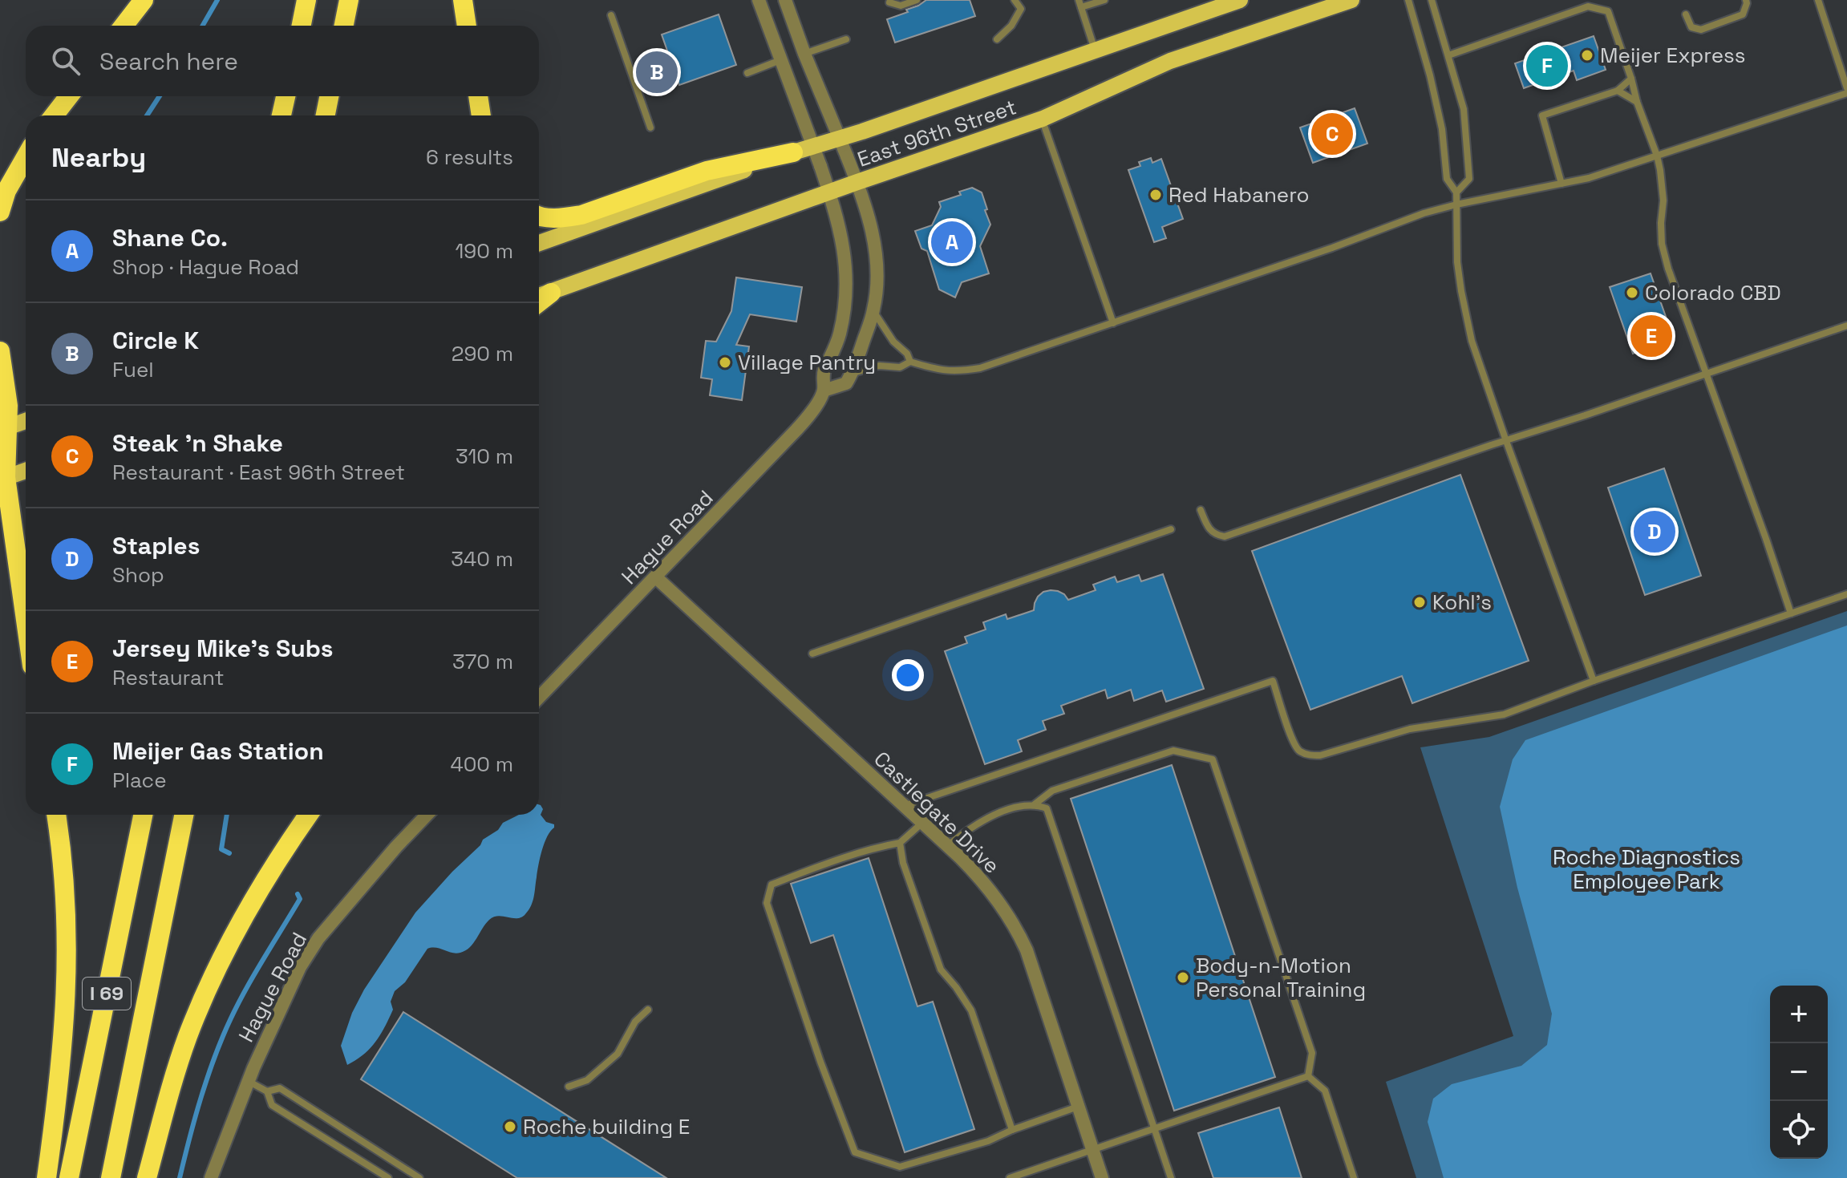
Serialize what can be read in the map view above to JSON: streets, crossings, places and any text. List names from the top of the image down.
{
  "streets": {
    "highway": ["I 69"],
    "main road": ["East 96th Street"],
    "street": ["Hague Road", "Castlegate Drive"]
  },
  "crossings": [
    ["East 96th Street", "Hague Road"],
    ["Hague Road", "Castlegate Drive"]
  ],
  "parks": ["Roche Diagnostics Employee Park"],
  "places": [
    "Meijer Express",
    "Red Habanero",
    "Colorado CBD",
    "Village Pantry",
    "Kohl's",
    "Body-n-Motion Personal Training",
    "Roche building E"
  ],
  "page": {
    "search": "Search here",
    "pins": [
      "F",
      "B",
      "C",
      "A",
      "E",
      "D"
    ],
    "heading": ["Nearby", "6 results"],
    "list": [
      {
        "mark": "A",
        "name": "Shane Co.",
        "note": "Shop · Hague Road",
        "value": "190 m"
      },
      {
        "mark": "B",
        "name": "Circle K",
        "note": "Fuel",
        "value": "290 m"
      },
      {
        "mark": "C",
        "name": "Steak 'n Shake",
        "note": "Restaurant · East 96th Street",
        "value": "310 m"
      },
      {
        "mark": "D",
        "name": "Staples",
        "note": "Shop",
        "value": "340 m"
      },
      {
        "mark": "E",
        "name": "Jersey Mike's Subs",
        "note": "Restaurant",
        "value": "370 m"
      },
      {
        "mark": "F",
        "name": "Meijer Gas Station",
        "note": "Place",
        "value": "400 m"
      }
    ],
    "map_buttons": ["+", "−"]
  }
}
